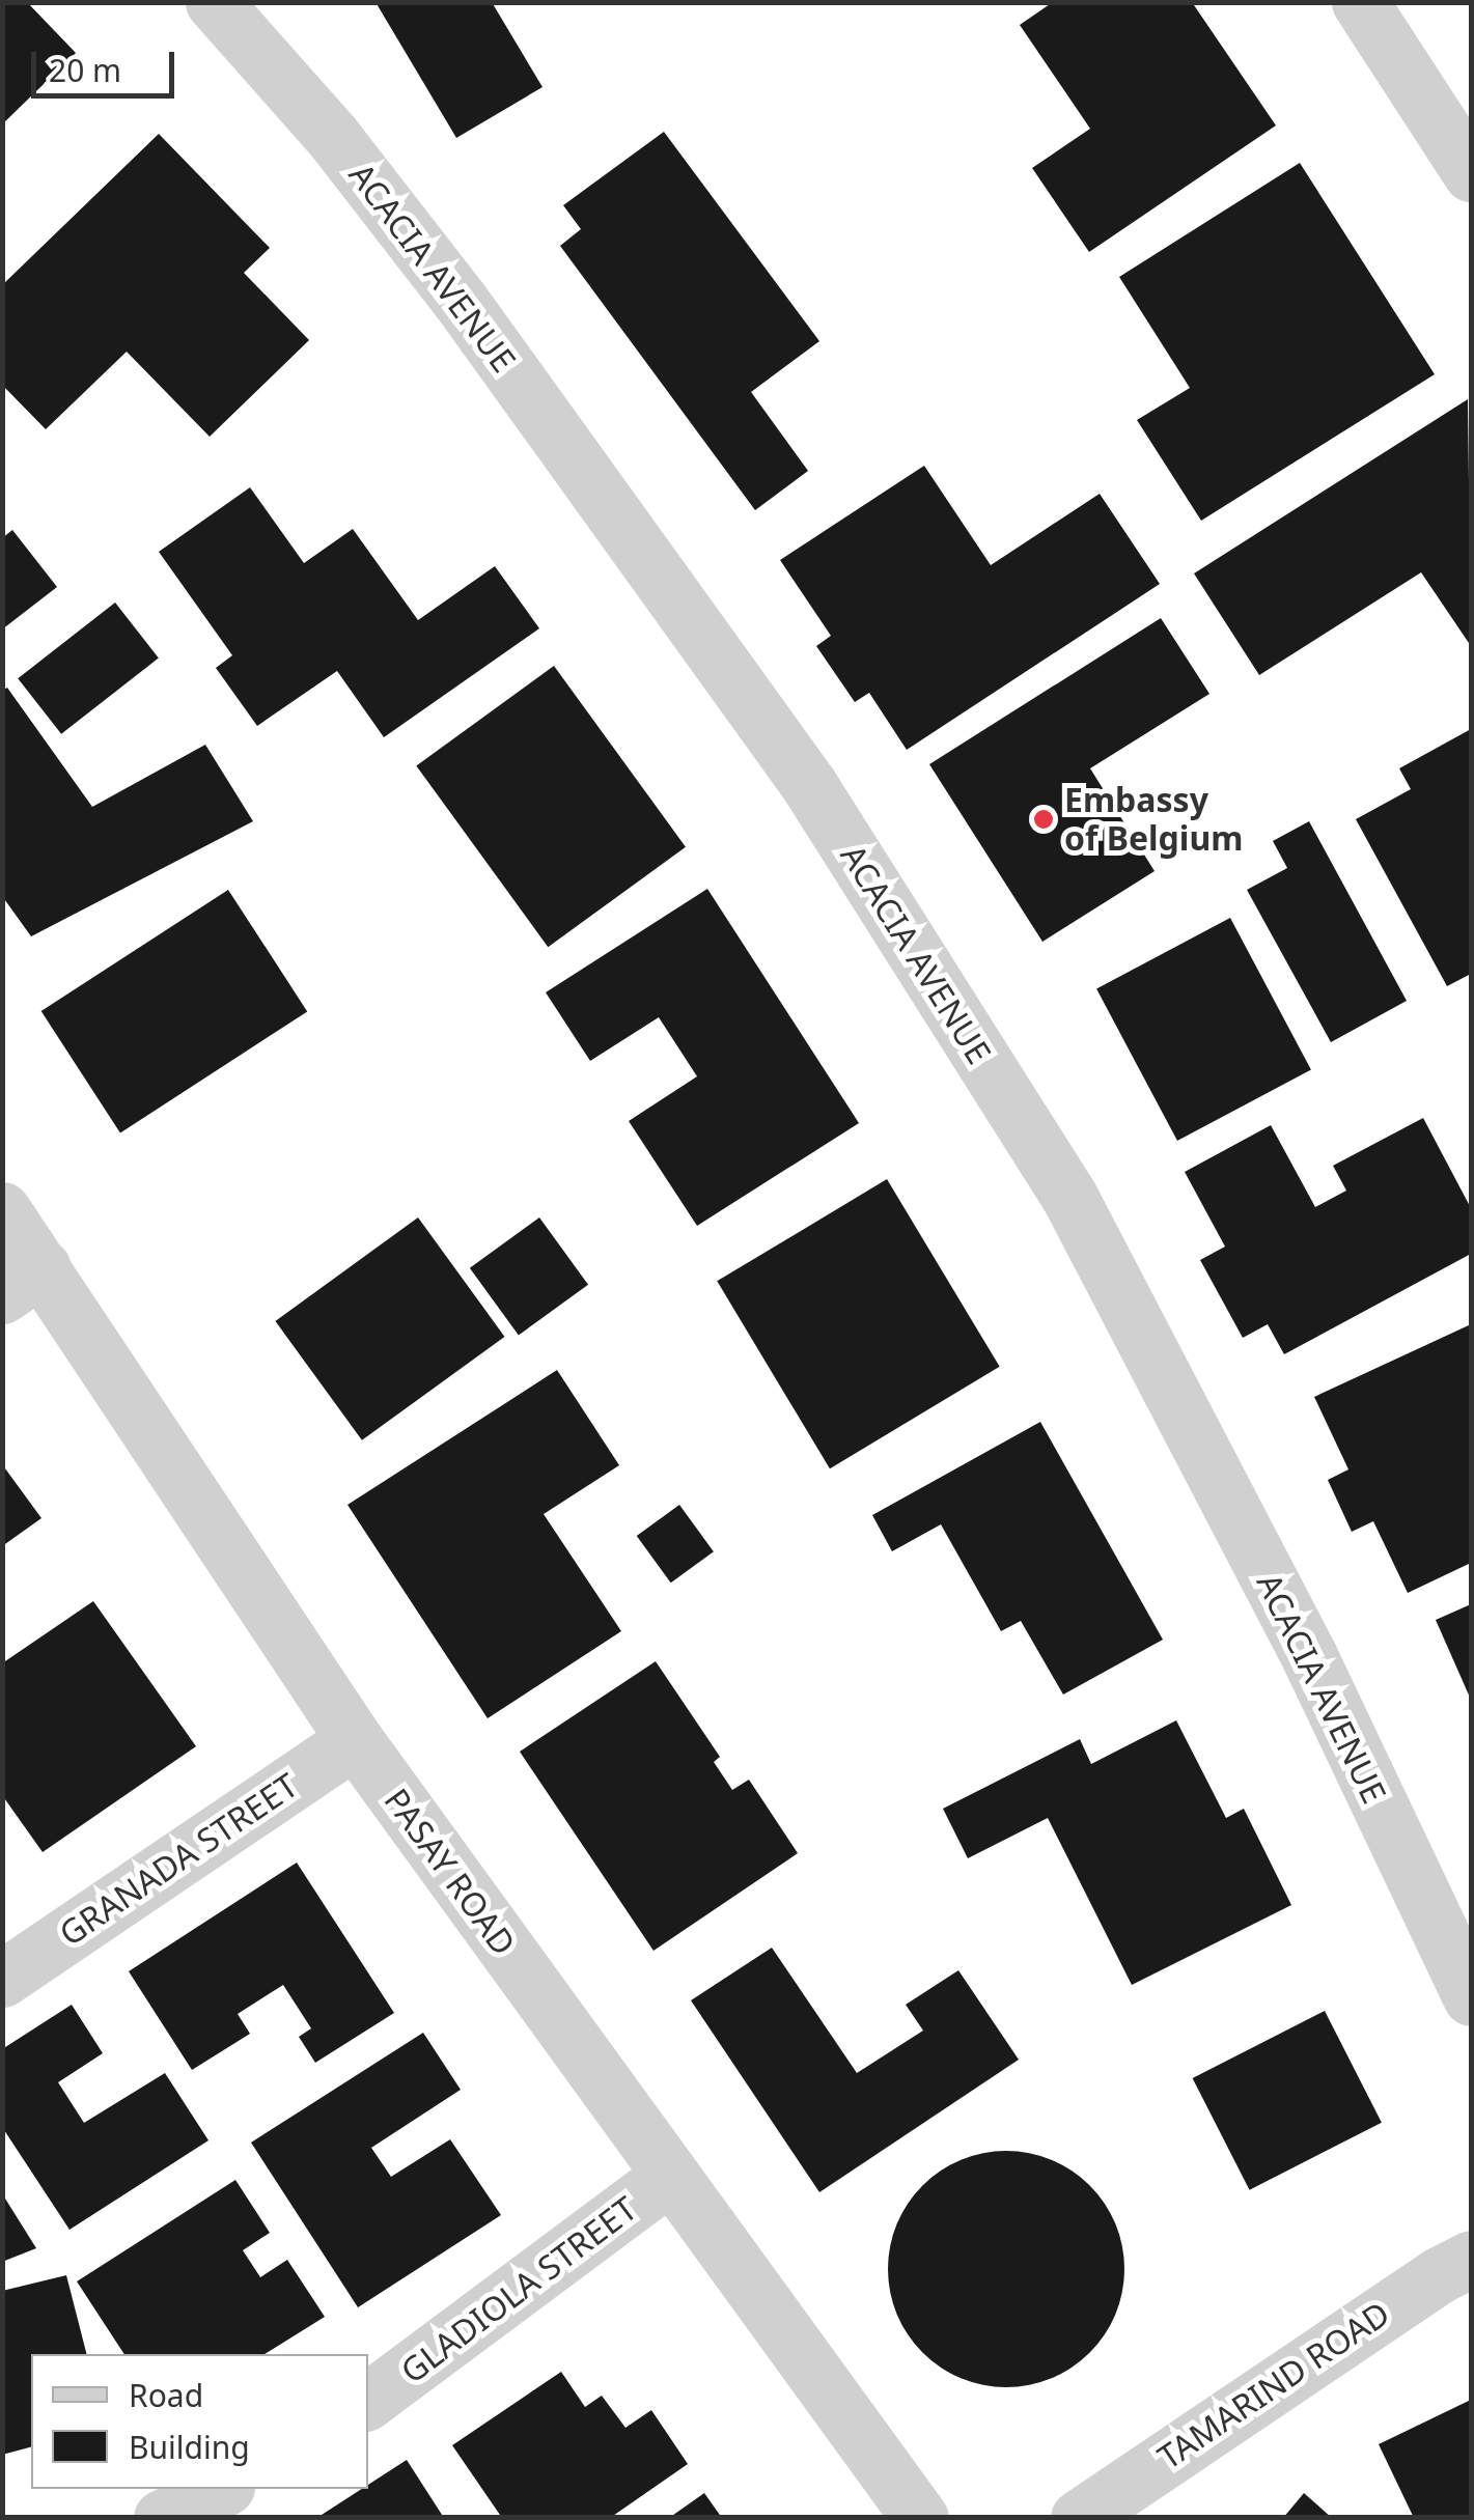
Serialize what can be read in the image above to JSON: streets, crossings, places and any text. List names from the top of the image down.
{
  "streets": {
    "street": [
      "ACACIA AVENUE",
      "GRANADA STREET",
      "PASAY ROAD",
      "GLADIOLA STREET",
      "TAMARIND ROAD"
    ]
  },
  "crossings": [
    ["GRANADA STREET", "PASAY ROAD"],
    ["PASAY ROAD", "GLADIOLA STREET"]
  ],
  "places": ["Embassy of Belgium"],
  "legend": ["Road", "Building"],
  "scale_bar": "20 m"
}
